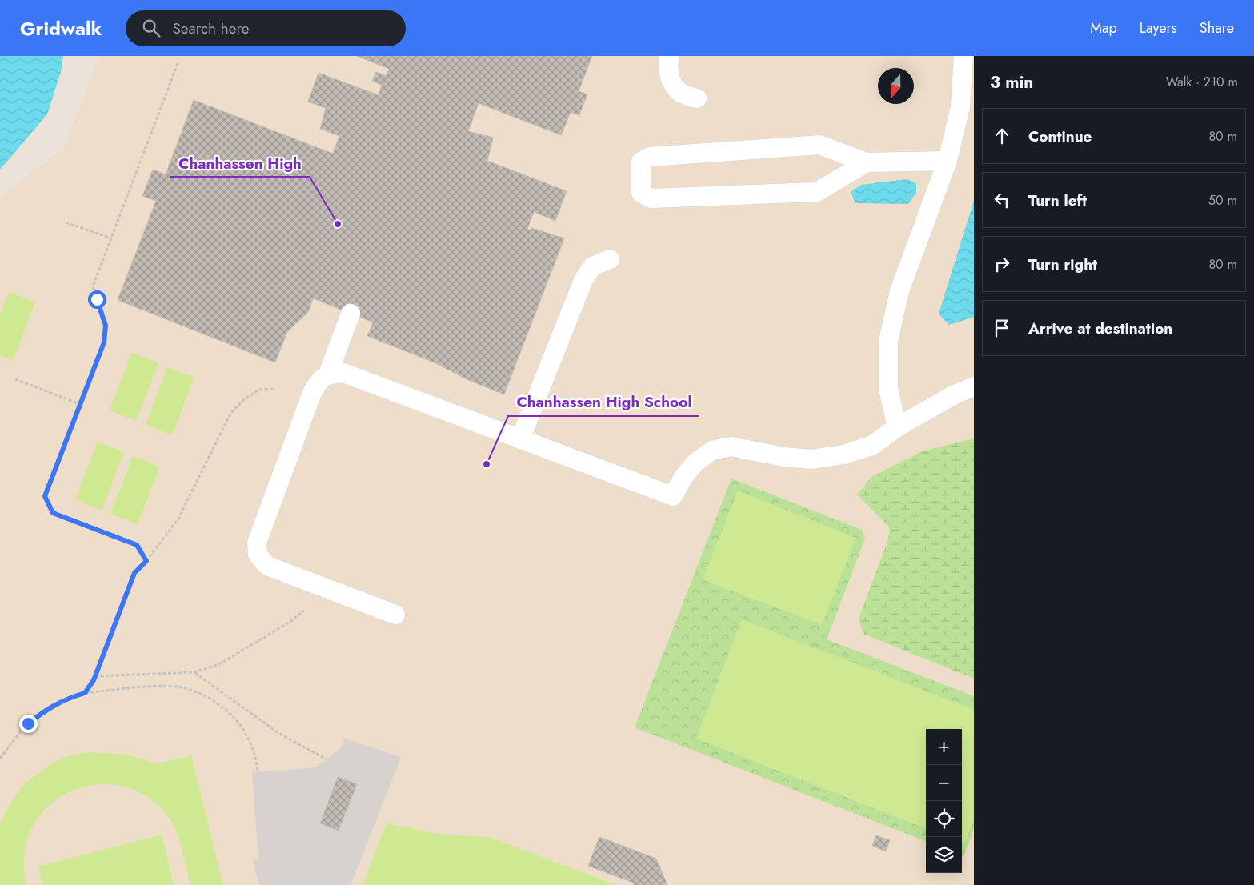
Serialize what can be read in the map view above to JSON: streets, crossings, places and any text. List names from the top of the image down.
{
  "places": ["Chanhassen High", "Chanhassen High School"],
  "north": "bottom",
  "page": {
    "header": "Gridwalk",
    "search": "Search here",
    "nav": ["Map", "Layers", "Share"],
    "heading": ["3 min", "Walk · 210 m"],
    "list": [
      ["Continue", "80 m"],
      ["Turn left", "50 m"],
      ["Turn right", "80 m"],
      "Arrive at destination"
    ],
    "map_buttons": ["+", "−"]
  }
}
